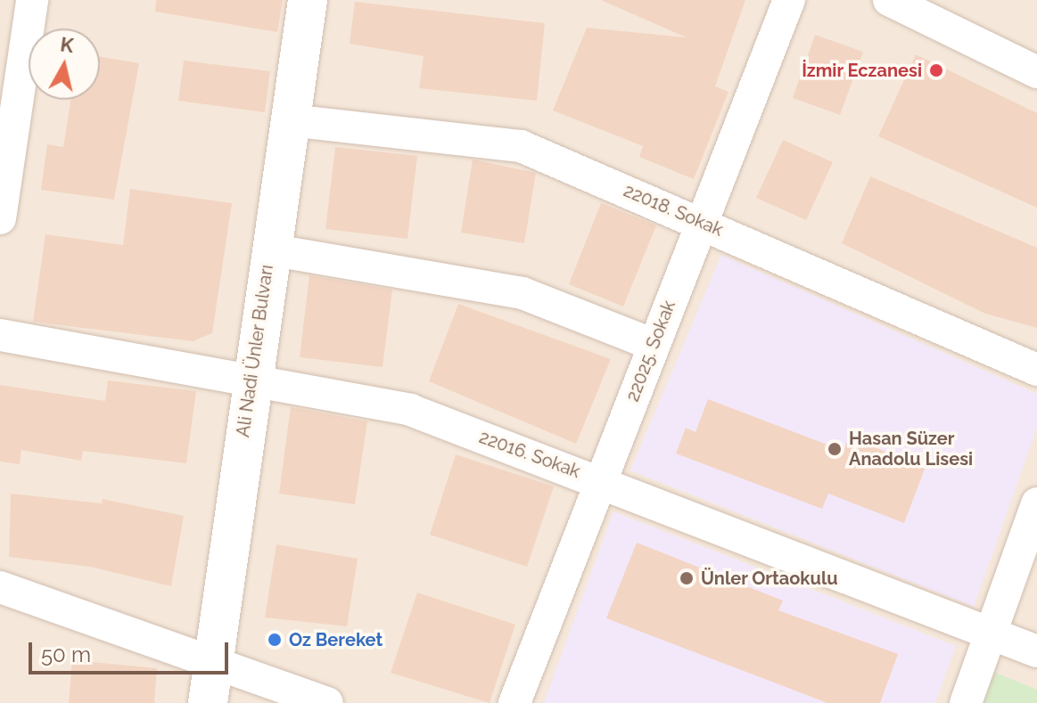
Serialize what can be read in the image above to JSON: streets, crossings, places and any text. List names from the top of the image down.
{
  "streets": {
    "street": [
      "22018. Sokak",
      "Ali Nadi Ünler Bulvarı",
      "22025. Sokak",
      "22016. Sokak"
    ]
  },
  "crossings": [
    ["22018. Sokak", "Ali Nadi Ünler Bulvarı"],
    ["22018. Sokak", "22025. Sokak"],
    ["Ali Nadi Ünler Bulvarı", "22016. Sokak"],
    ["22025. Sokak", "22016. Sokak"]
  ],
  "places": [
    "İzmir Eczanesi",
    "Hasan Süzer Anadolu Lisesi",
    "Ünler Ortaokulu",
    "Oz Bereket"
  ],
  "scale_bar": "50 m",
  "north": "top"
}
